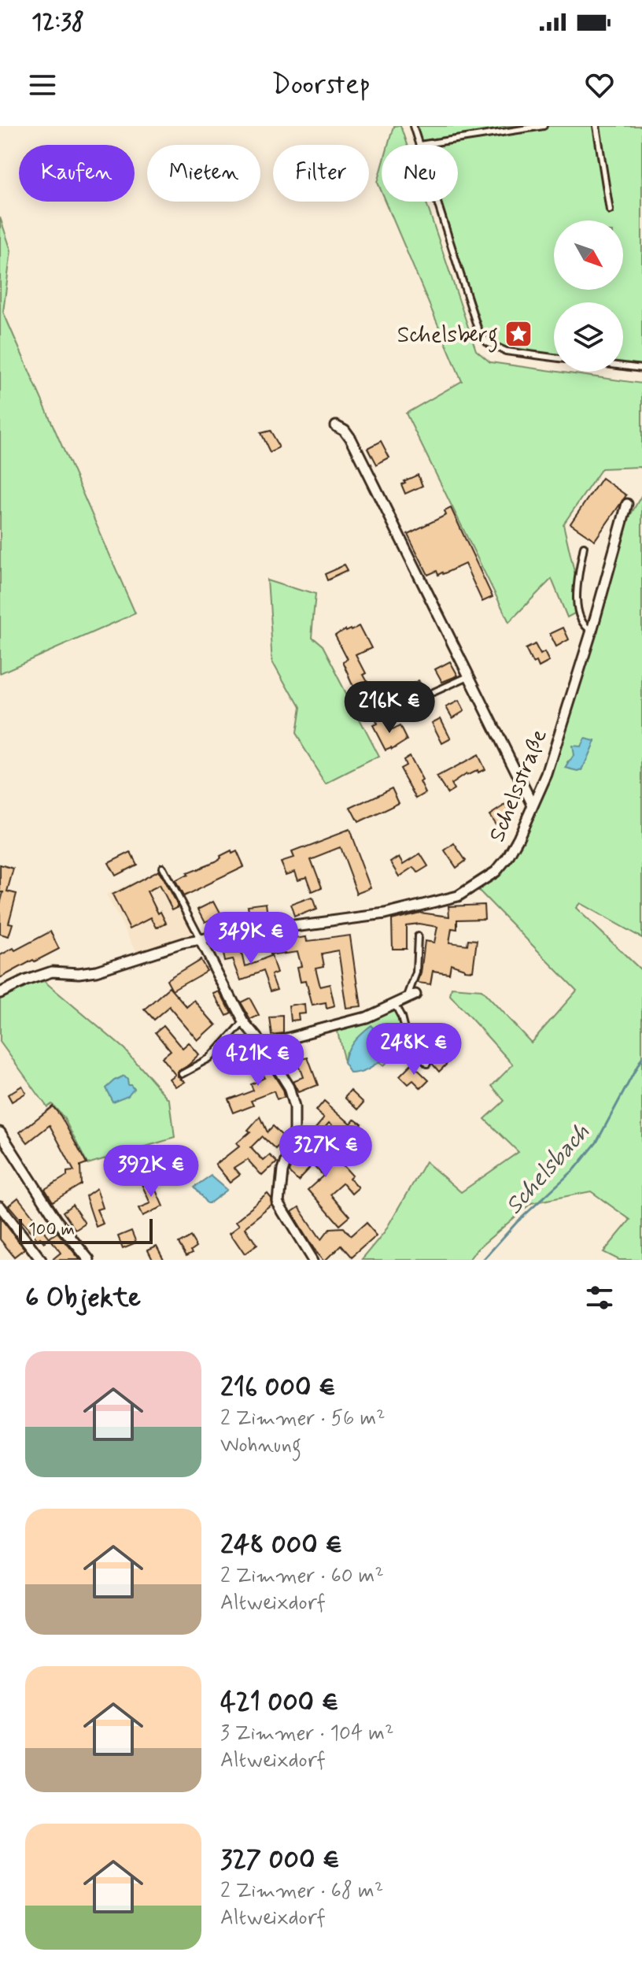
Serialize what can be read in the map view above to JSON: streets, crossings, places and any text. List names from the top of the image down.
{
  "streets": {
    "street": ["Schelsstraße"]
  },
  "water": ["Schelsbach"],
  "places": {
    "place": ["Schelsberg"]
  },
  "scale_bar": "100 m",
  "north": "bottom right",
  "page": {
    "status": "12:38",
    "header": "Doorstep",
    "chip": [
      "Kaufen",
      "Mieten",
      "Filter",
      "Neu"
    ],
    "price": [
      "216K €",
      "349K €",
      "248K €",
      "421K €",
      "327K €",
      "392K €"
    ],
    "scale": "100 m",
    "heading": "6 Objekte",
    "list": [
      {
        "name": "216 000 €",
        "note": "2 Zimmer · 56 m² · Wohnung"
      },
      {
        "name": "248 000 €",
        "note": "2 Zimmer · 60 m² · Altweixdorf"
      },
      {
        "name": "421 000 €",
        "note": "3 Zimmer · 104 m² · Altweixdorf"
      },
      {
        "name": "327 000 €",
        "note": "2 Zimmer · 68 m² · Altweixdorf"
      }
    ]
  }
}
